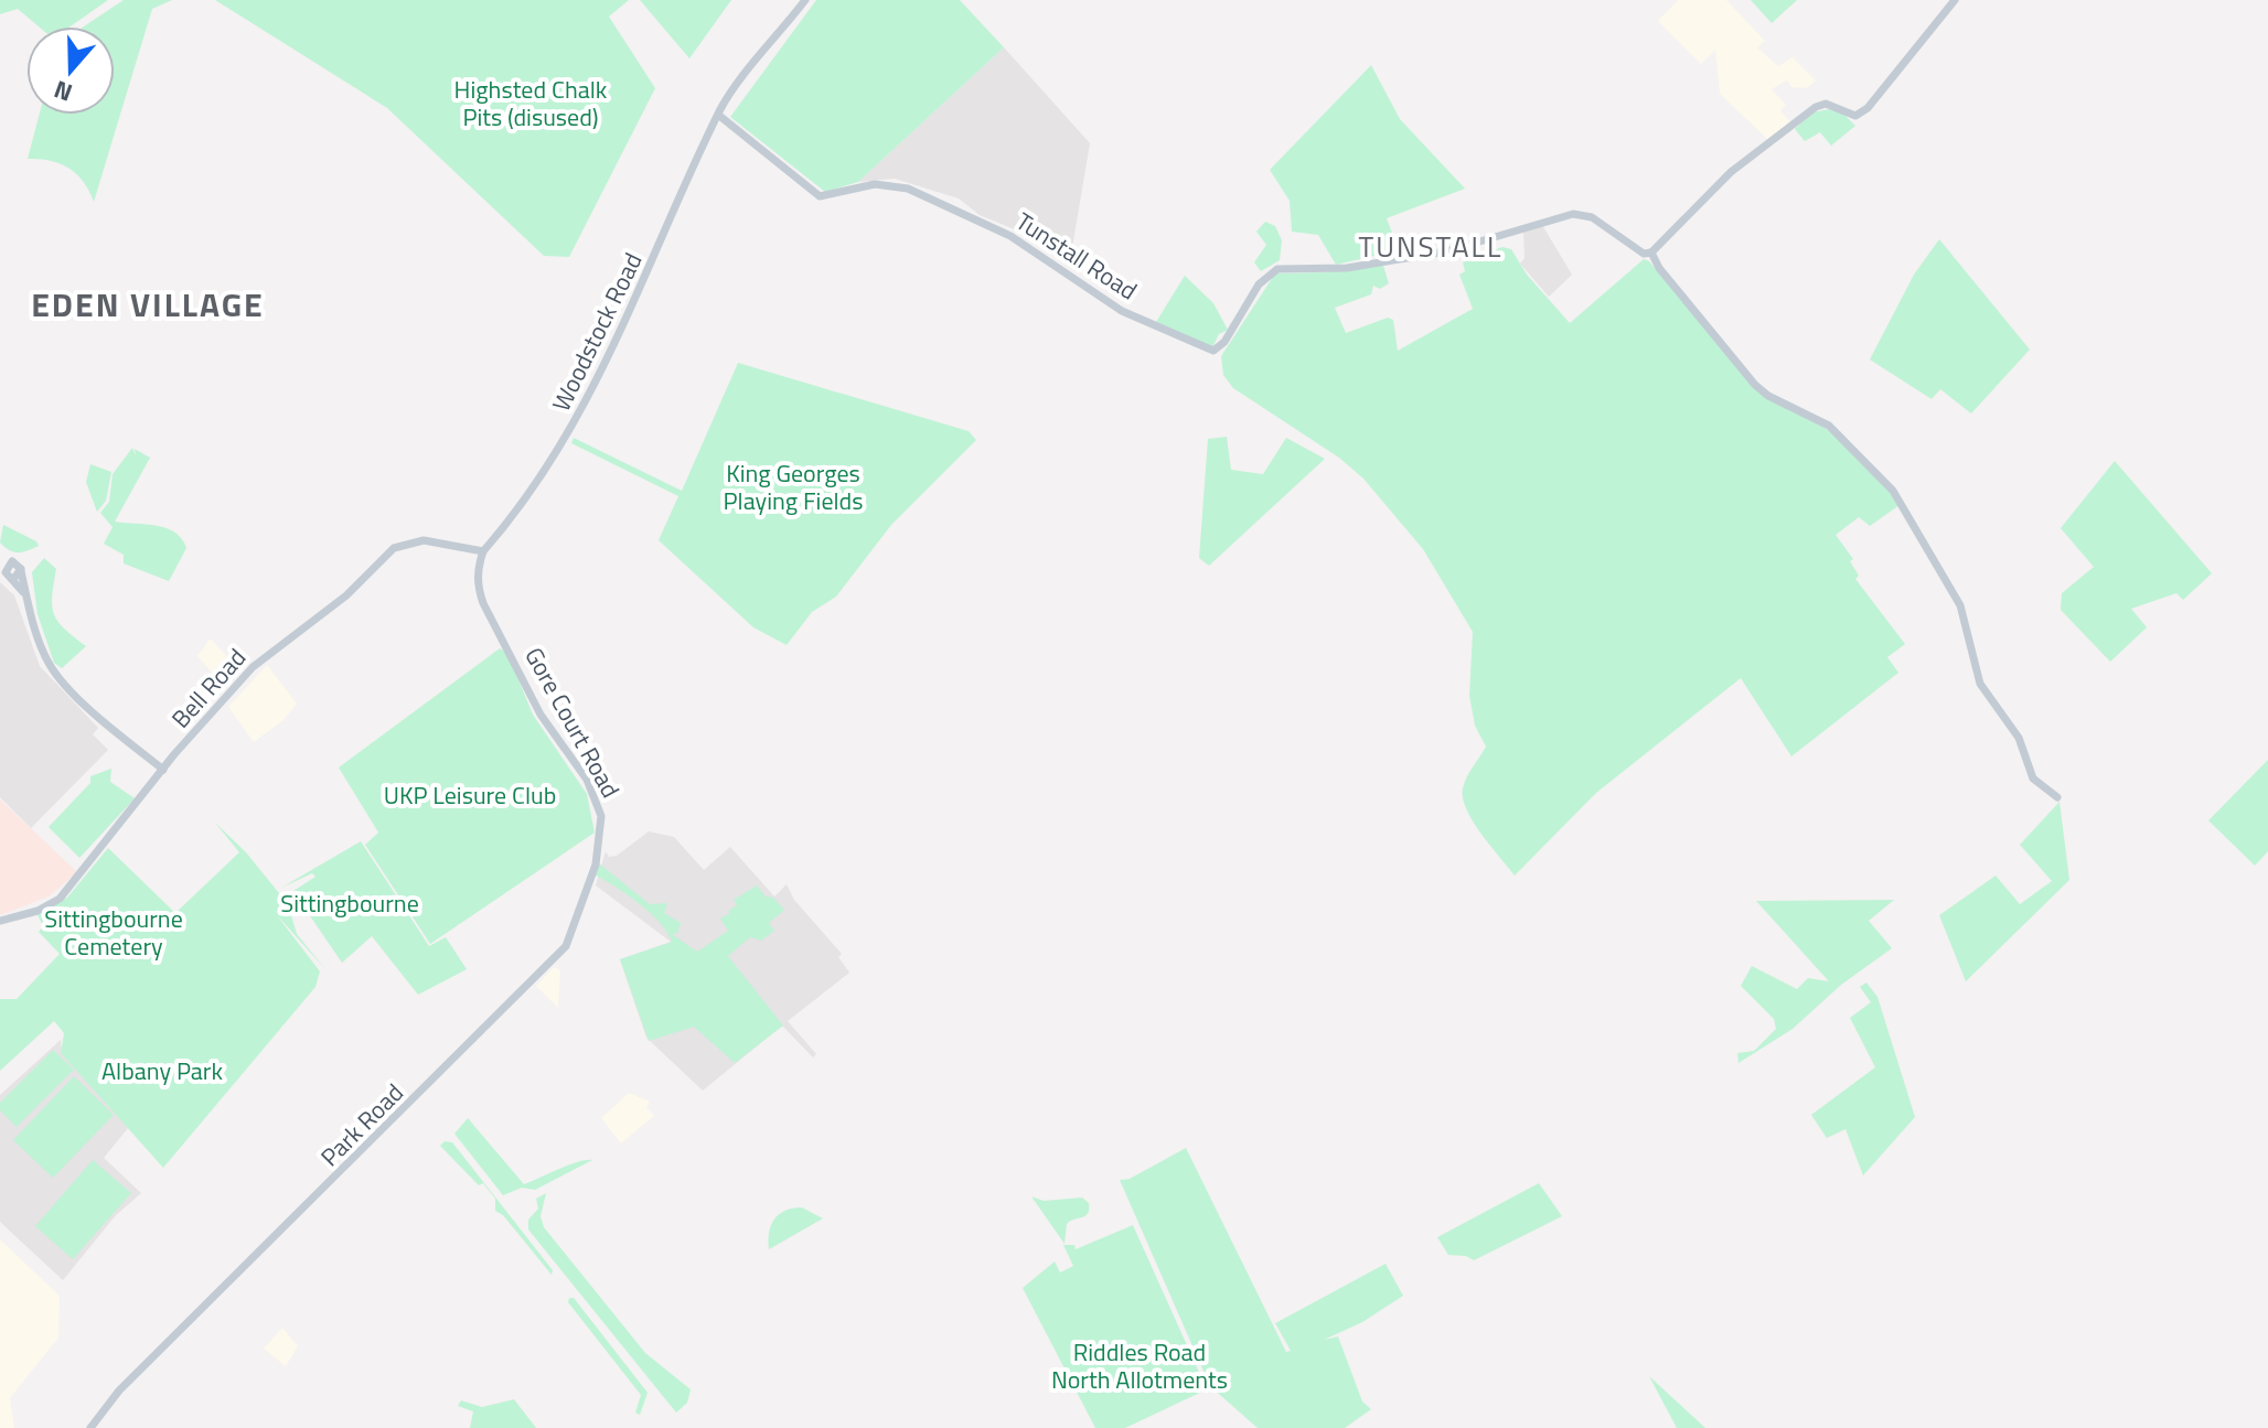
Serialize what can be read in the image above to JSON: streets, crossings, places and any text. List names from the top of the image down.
{
  "streets": {
    "street": [
      "Tunstall Road",
      "Woodstock Road",
      "Bell Road",
      "Gore Court Road",
      "Park Road"
    ]
  },
  "crossings": [
    ["Tunstall Road", "Woodstock Road"],
    ["Woodstock Road", "Bell Road"],
    ["Woodstock Road", "Gore Court Road"],
    ["Bell Road", "Gore Court Road"],
    ["Gore Court Road", "Park Road"]
  ],
  "districts": ["TUNSTALL", "EDEN VILLAGE"],
  "parks": [
    "Highsted Chalk Pits (disused)",
    "King Georges Playing Fields",
    "UKP Leisure Club",
    "Sittingbourne",
    "Sittingbourne Cemetery",
    "Albany Park",
    "Riddles Road North Allotments"
  ],
  "north": "bottom"
}
